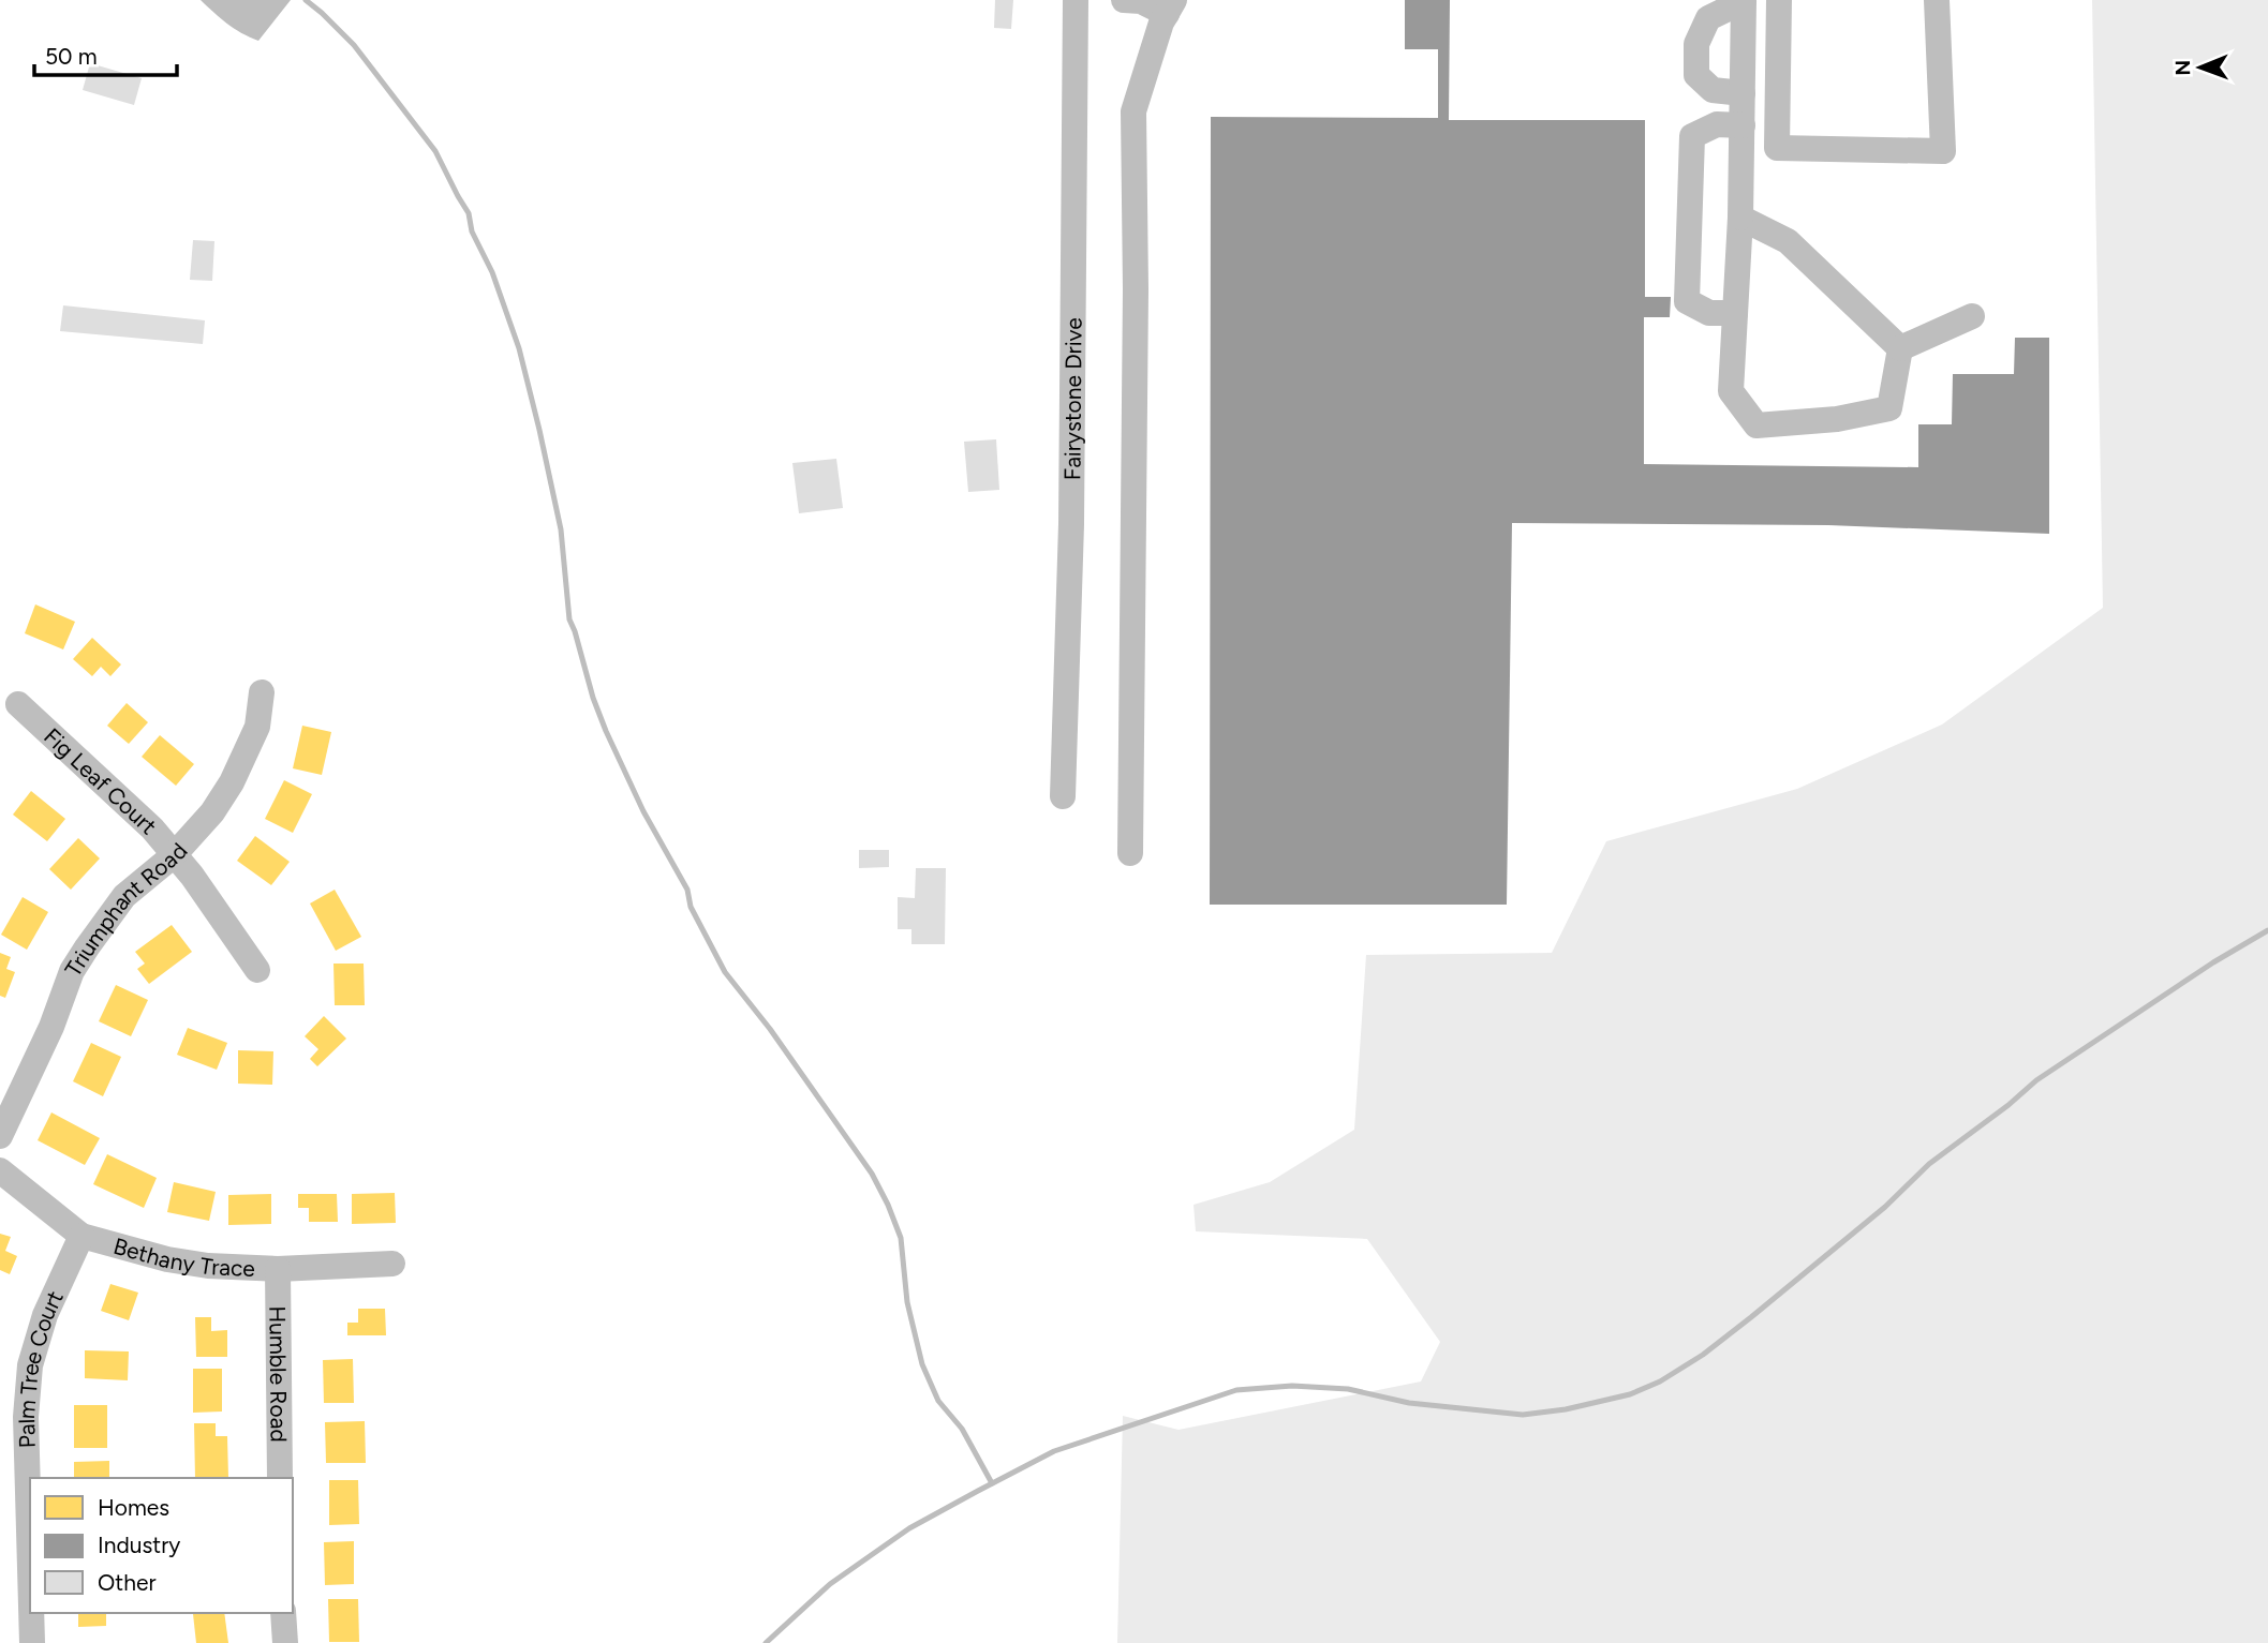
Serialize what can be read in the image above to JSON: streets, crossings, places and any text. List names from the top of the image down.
{
  "streets": {
    "street": [
      "Fairystone Drive",
      "Fig Leaf Court",
      "Triumphant Road",
      "Bethany Trace",
      "Palm Tree Court",
      "Humble Road"
    ]
  },
  "crossings": [
    ["Fig Leaf Court", "Triumphant Road"],
    ["Bethany Trace", "Palm Tree Court"],
    ["Bethany Trace", "Humble Road"]
  ],
  "legend": ["Homes", "Industry", "Other"],
  "scale_bar": "50 m",
  "north": "left"
}
